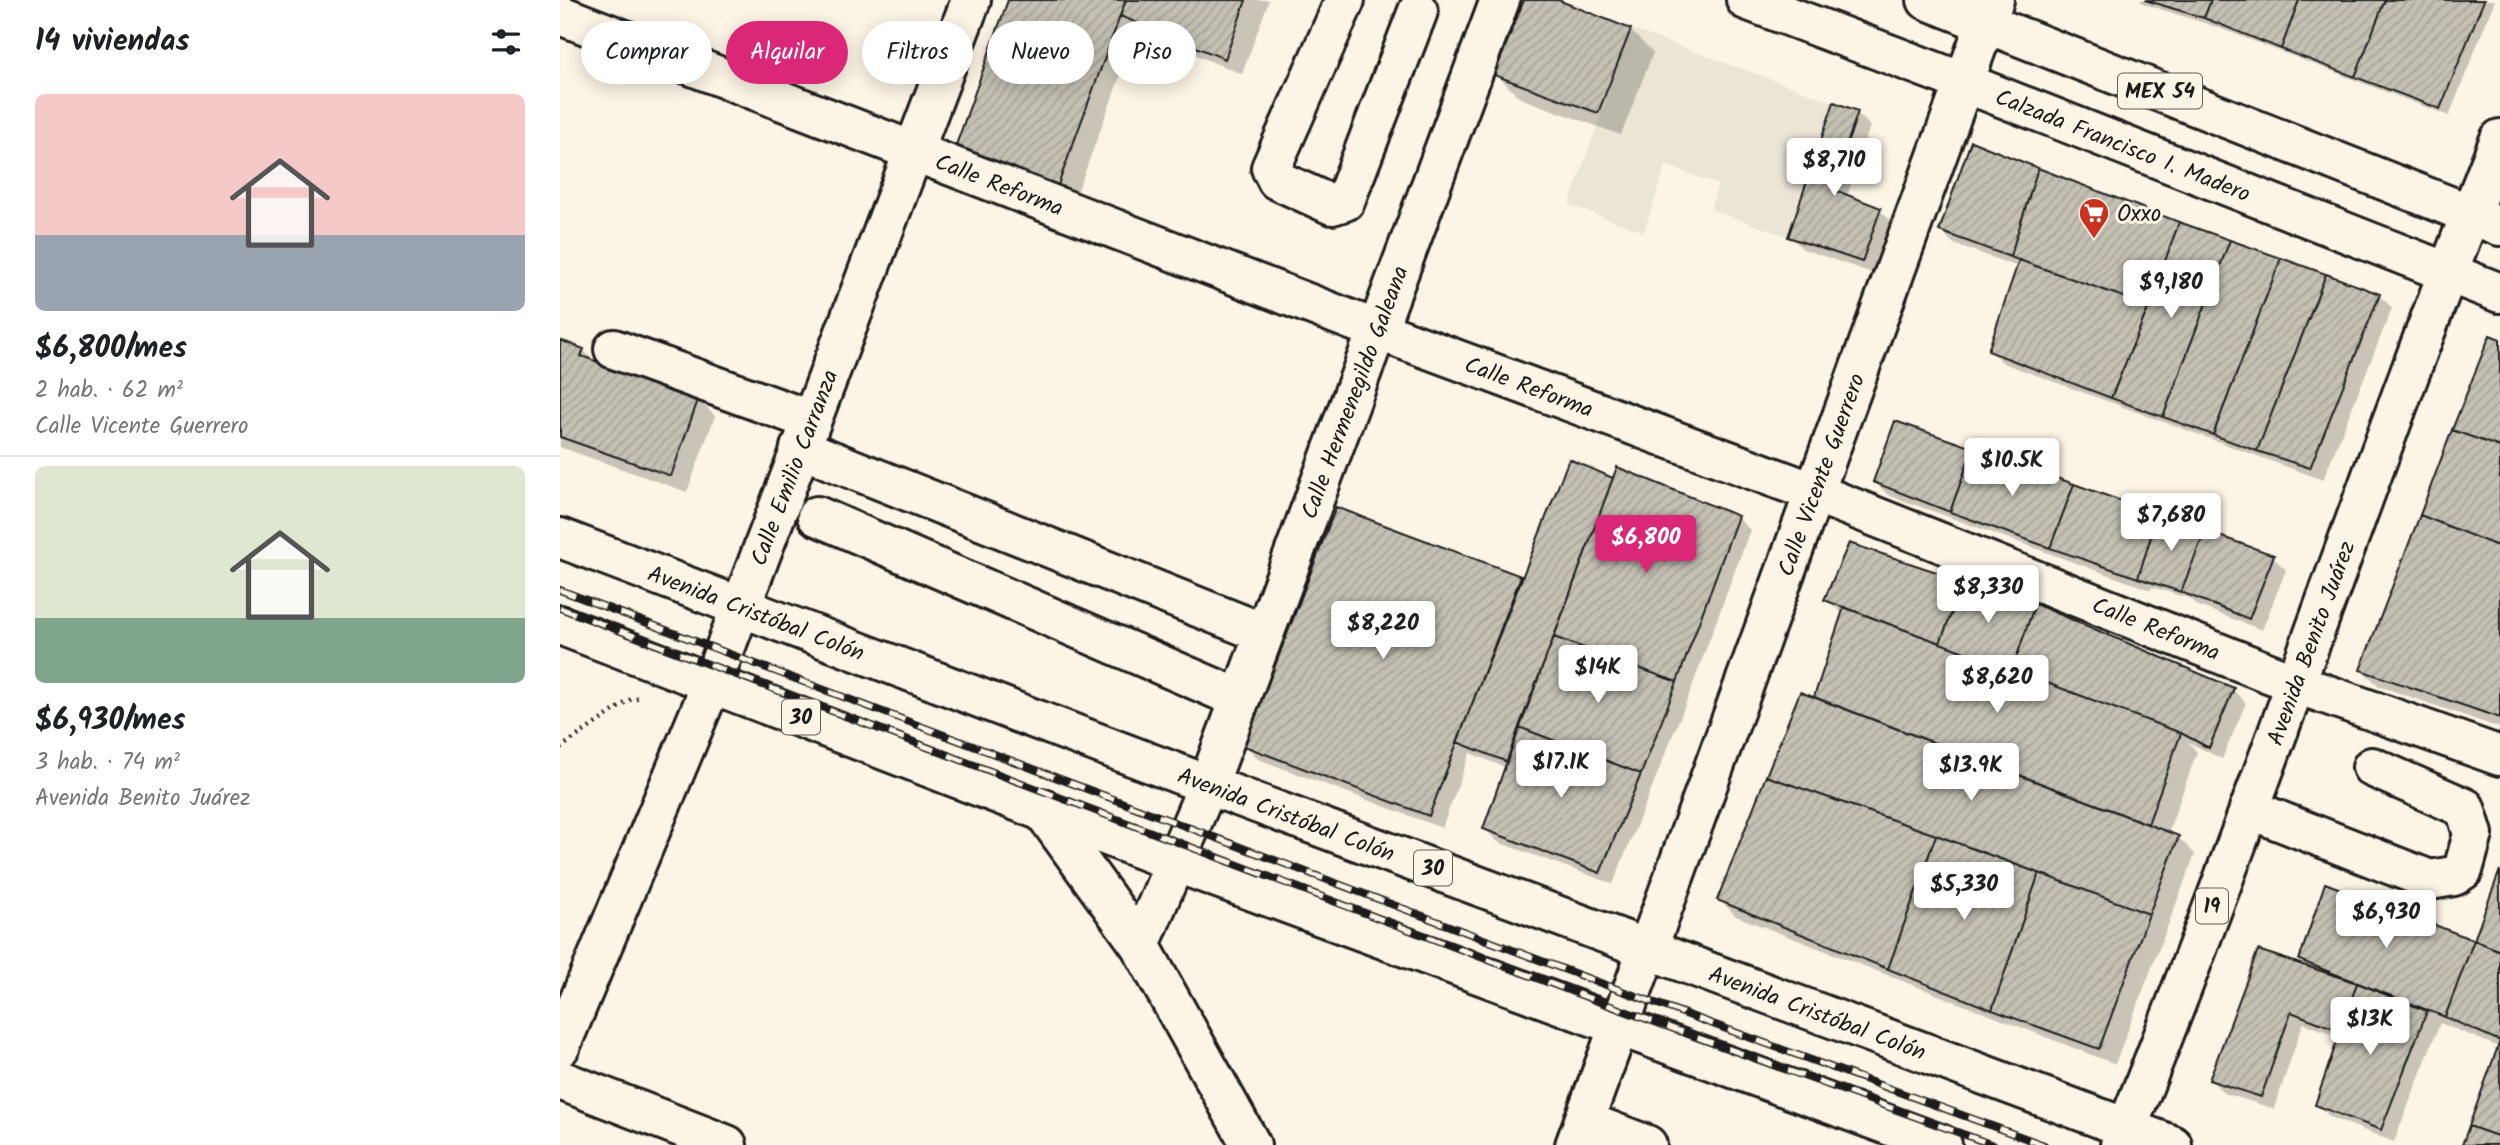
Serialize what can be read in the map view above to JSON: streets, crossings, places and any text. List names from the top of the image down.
{
  "streets": {
    "street": [
      "MEX 54",
      "Calzada Francisco I. Madero",
      "Calle Reforma",
      "Calle Hermenegildo Galeana",
      "Calle Emilio Carranza",
      "Calle Vicente Guerrero",
      "Avenida Cristóbal Colón",
      "Avenida Benito Juárez",
      "30",
      "19"
    ]
  },
  "crossings": [
    ["MEX 54", "Calle Vicente Guerrero"],
    ["MEX 54", "Avenida Benito Juárez"],
    ["Calzada Francisco I. Madero", "Calle Vicente Guerrero"],
    ["Calzada Francisco I. Madero", "Avenida Benito Juárez"],
    ["Calle Reforma", "Calle Hermenegildo Galeana"],
    ["Calle Reforma", "Calle Emilio Carranza"],
    ["Calle Reforma", "Calle Vicente Guerrero"],
    ["Calle Reforma", "Avenida Benito Juárez"],
    ["Calle Hermenegildo Galeana", "Avenida Cristóbal Colón"],
    ["Calle Hermenegildo Galeana", "30"],
    ["Calle Emilio Carranza", "Avenida Cristóbal Colón"],
    ["Calle Emilio Carranza", "30"],
    ["Calle Vicente Guerrero", "Avenida Cristóbal Colón"],
    ["Calle Vicente Guerrero", "30"],
    ["Avenida Cristóbal Colón", "Avenida Benito Juárez"]
  ],
  "places": {
    "supermarket": ["Oxxo"]
  },
  "page": {
    "heading": "14 viviendas",
    "chip": [
      "Comprar",
      "Alquilar",
      "Filtros",
      "Nuevo",
      "Piso"
    ],
    "list": [
      {
        "name": "$6,800/mes",
        "note": "2 hab. · 62 m² · Calle Vicente Guerrero"
      },
      {
        "name": "$6,930/mes",
        "note": "3 hab. · 74 m² · Avenida Benito Juárez"
      }
    ],
    "price": [
      "$8,710",
      "$9,180",
      "$10.5K",
      "$7,680",
      "$6,800",
      "$8,330",
      "$8,220",
      "$14K",
      "$8,620",
      "$17.1K",
      "$13.9K",
      "$5,330",
      "$6,930",
      "$13K"
    ]
  }
}
